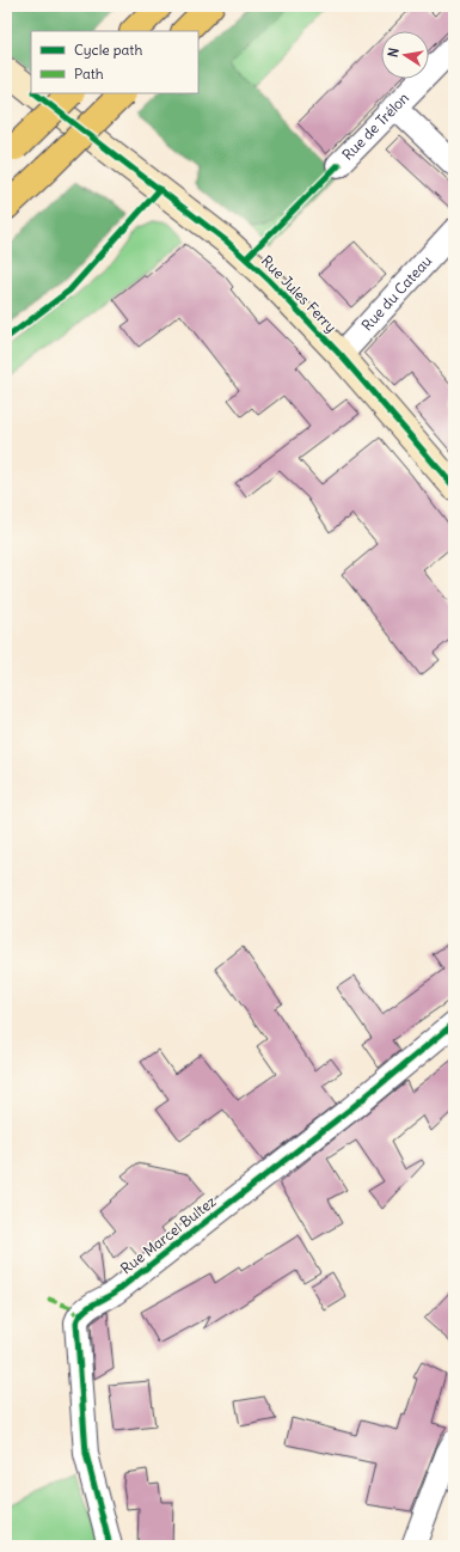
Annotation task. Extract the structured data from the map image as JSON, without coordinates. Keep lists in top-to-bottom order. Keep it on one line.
{"streets":{"street":["Rue de Trélon","Rue du Cateau","Rue Jules Ferry","Rue Marcel Bultez"]},"crossings":[["Rue du Cateau","Rue Jules Ferry"]],"legend":["Cycle path","Path"],"north":"left"}
